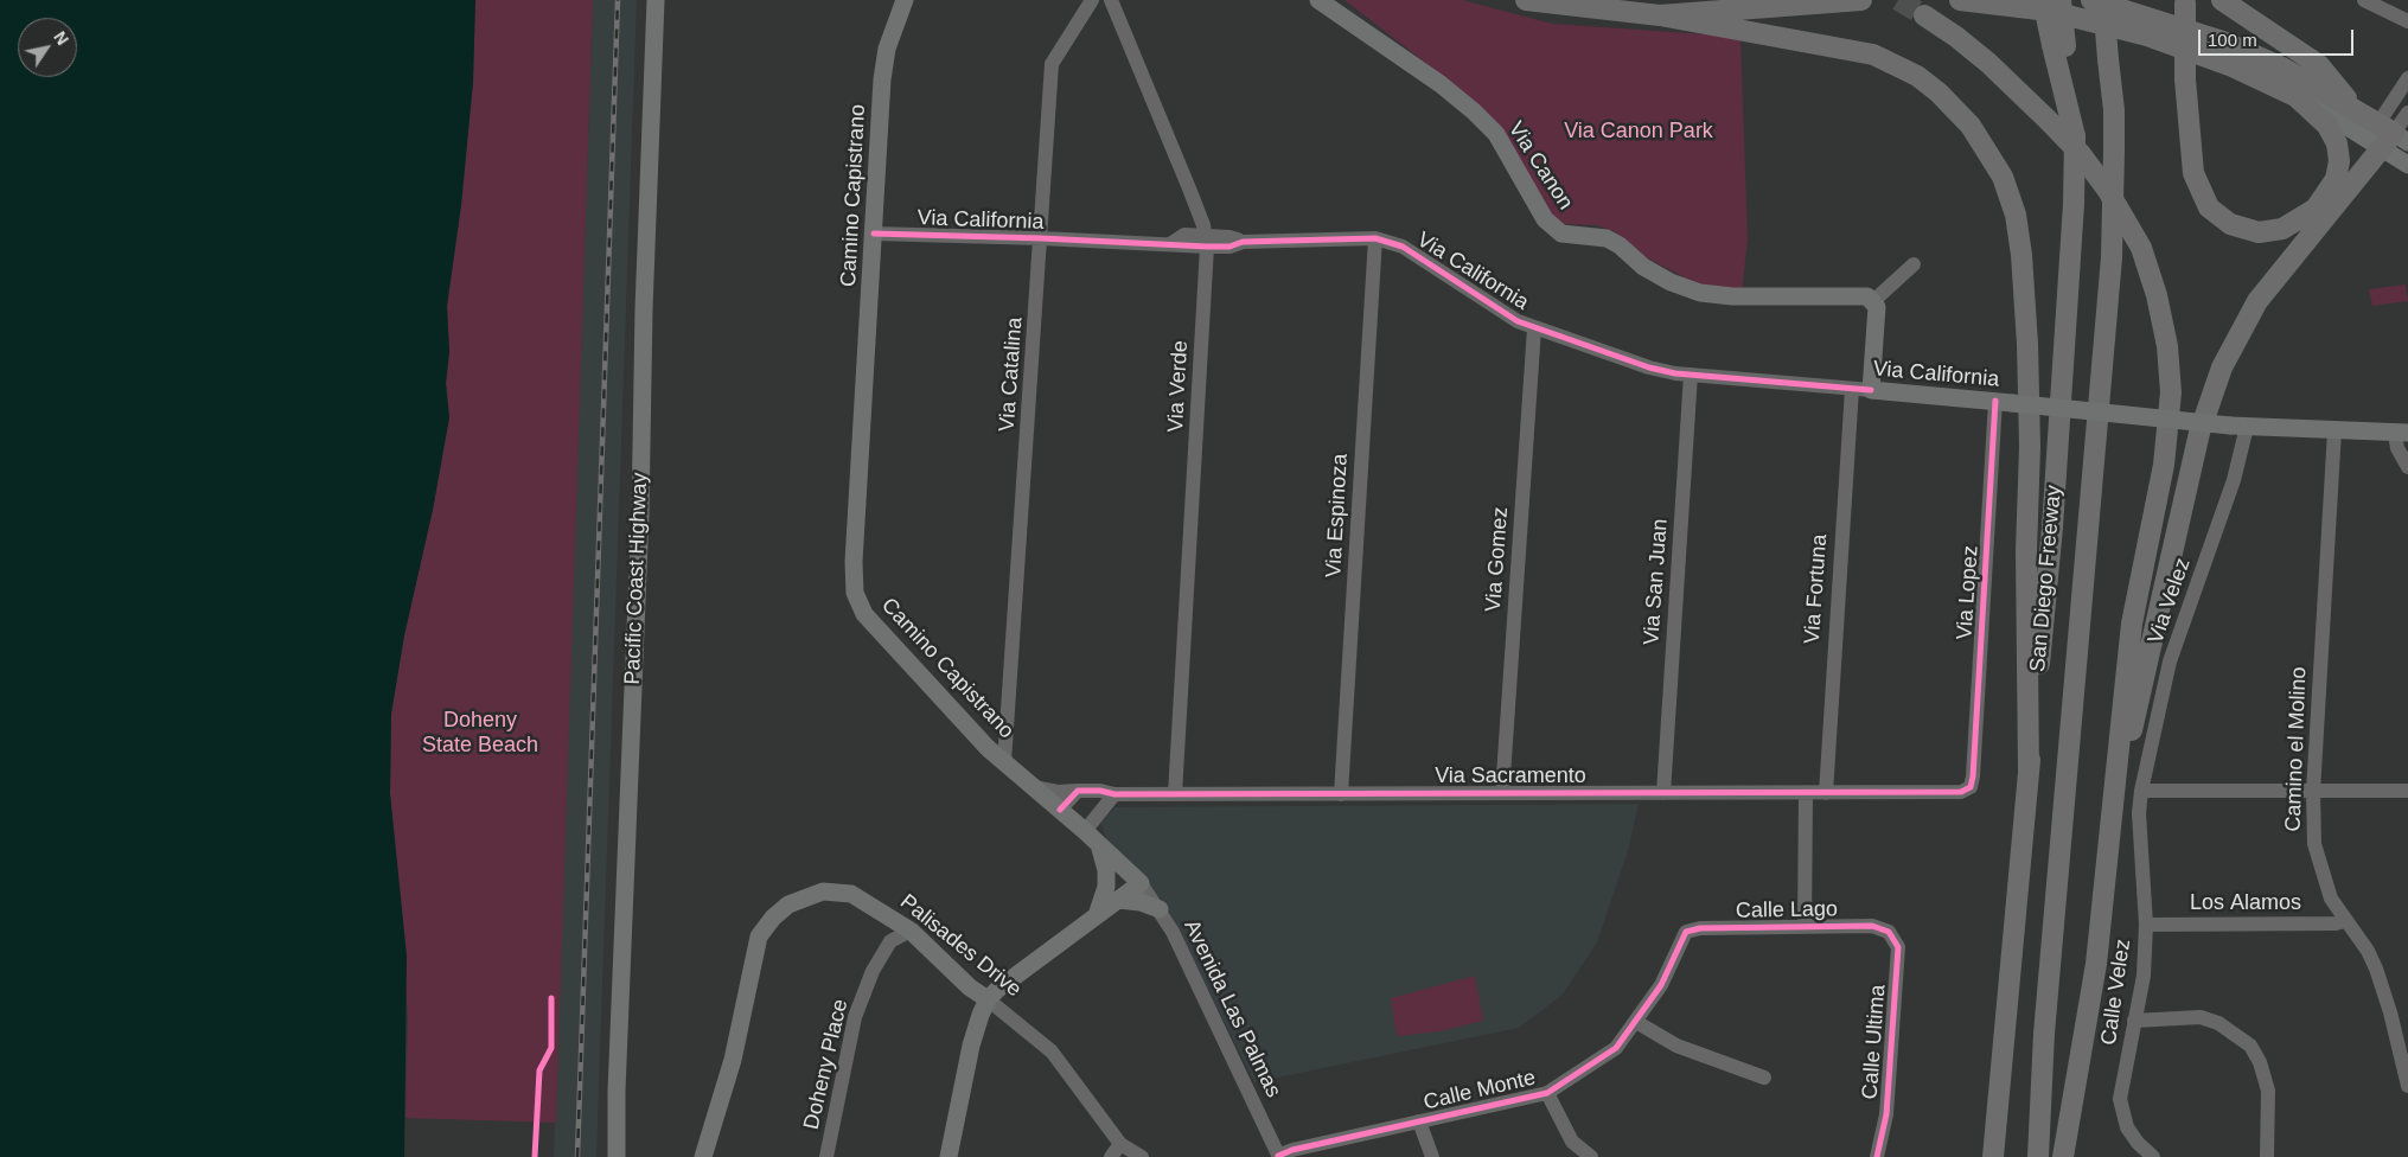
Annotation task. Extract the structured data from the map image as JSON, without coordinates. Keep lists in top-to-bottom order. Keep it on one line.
{"streets":{"highway":["San Diego Freeway"],"main road":["Via Canon","Camino Capistrano","Via California","Pacific Coast Highway","Palisades Drive"],"street":["Via Catalina","Via Verde","Via Espinoza","Via Gomez","Via San Juan","Via Fortuna","Via Lopez","Via Velez","Camino el Molino","Via Sacramento","Los Alamos","Calle Lago","Calle Velez","Avenida Las Palmas","Calle Ultima","Doheny Place","Calle Monte"]},"crossings":[["Camino Capistrano","Via California"],["Camino Capistrano","Via Catalina"],["Camino Capistrano","Via Sacramento"],["Camino Capistrano","Avenida Las Palmas"],["Via California","Via Catalina"],["Via California","Via Verde"],["Via California","Via Espinoza"],["Via California","Via Gomez"],["Via California","Via San Juan"],["Via California","Via Fortuna"],["Via California","Via Lopez"],["Via California","Via Velez"],["Via California","Camino el Molino"],["Via Verde","Via Sacramento"],["Via Espinoza","Via Sacramento"],["Via Gomez","Via Sacramento"],["Via San Juan","Via Sacramento"],["Via Fortuna","Via Sacramento"],["Via Lopez","Via Sacramento"],["Via Velez","Calle Velez"],["Camino el Molino","Los Alamos"],["Los Alamos","Calle Velez"],["Calle Lago","Calle Ultima"],["Calle Lago","Calle Monte"],["Palisades Drive","Doheny Place"],["Avenida Las Palmas","Calle Monte"]],"parks":["Via Canon Park","Doheny State Beach"],"scale_bar":"100 m","north":"top right"}
